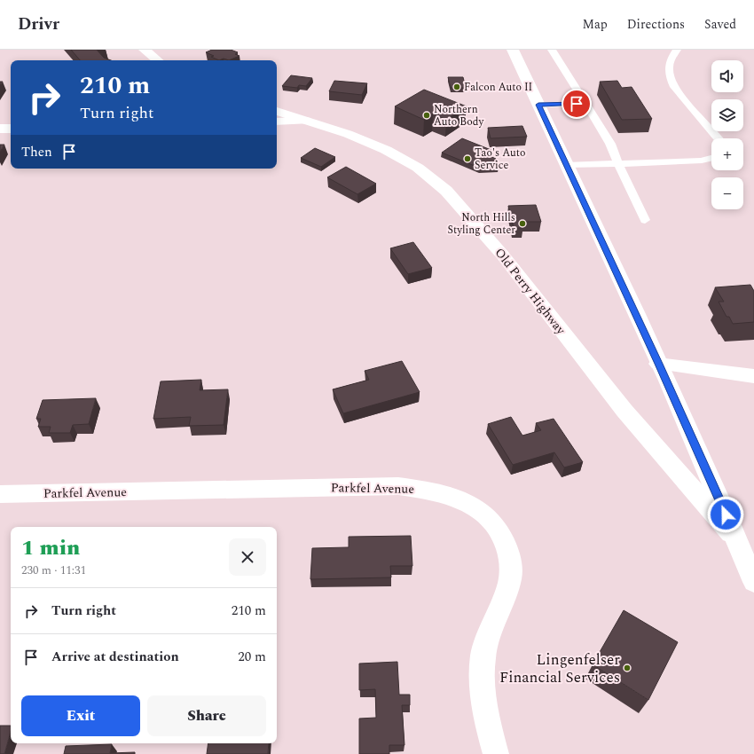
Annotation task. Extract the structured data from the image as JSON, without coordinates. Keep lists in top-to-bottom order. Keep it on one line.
{"streets":{"street":["Old Perry Highway","Parkfel Avenue"]},"places":["Falcon Auto II","Northern Auto Body","Tao's Auto Service","North Hills Styling Center","Lingenfelser Financial Services"],"page":{"header":"Drivr","nav":["Map","Directions","Saved"],"map_buttons":["+","−"],"turn":["210 m","Turn right"],"then":"Then","heading":["1 min","230 m · 11:31"],"list":[{"name":"Turn right","value":"210 m"},{"name":"Arrive at destination","value":"20 m"}],"buttons":["Exit","Share"]}}
